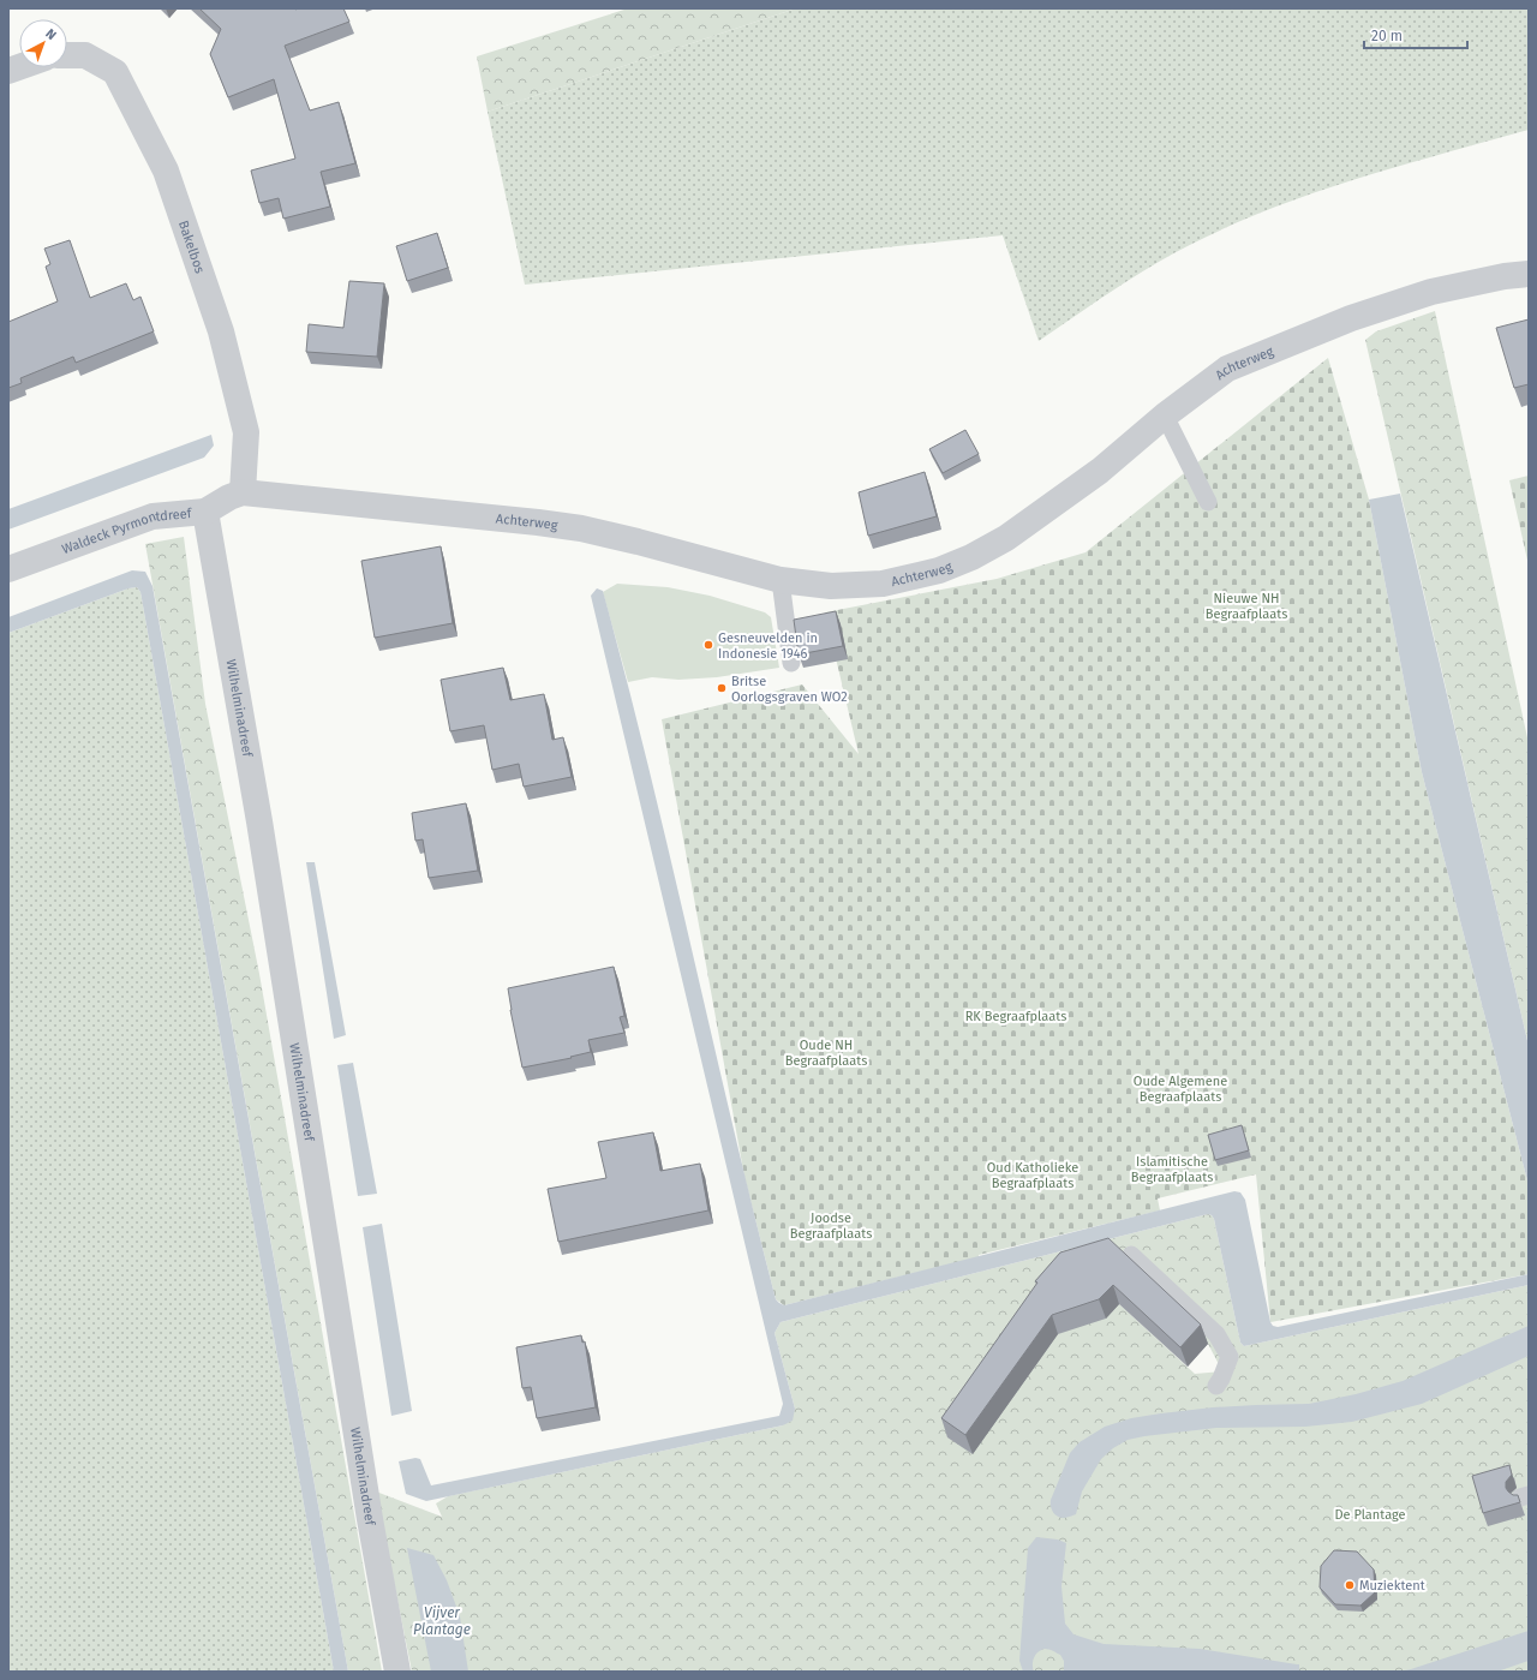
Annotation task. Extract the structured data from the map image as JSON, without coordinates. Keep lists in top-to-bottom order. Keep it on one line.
{"streets":{"street":["Bakelbos","Achterweg","Waldeck Pyrmontdreef","Wilhelminadreef"]},"crossings":[["Bakelbos","Achterweg"],["Bakelbos","Waldeck Pyrmontdreef"],["Achterweg","Waldeck Pyrmontdreef"],["Waldeck Pyrmontdreef","Wilhelminadreef"]],"water":["Vijver Plantage"],"parks":["Nieuwe NH Begraafplaats","RK Begraafplaats","Oude NH Begraafplaats","Oude Algemene Begraafplaats","Islamitische Begraafplaats","Oud Katholieke Begraafplaats","Joodse Begraafplaats","De Plantage"],"places":["Gesneuvelden in Indonesie 1946","Britse Oorlogsgraven WO2","Muziektent"],"scale_bar":"20 m","north":"top right"}
